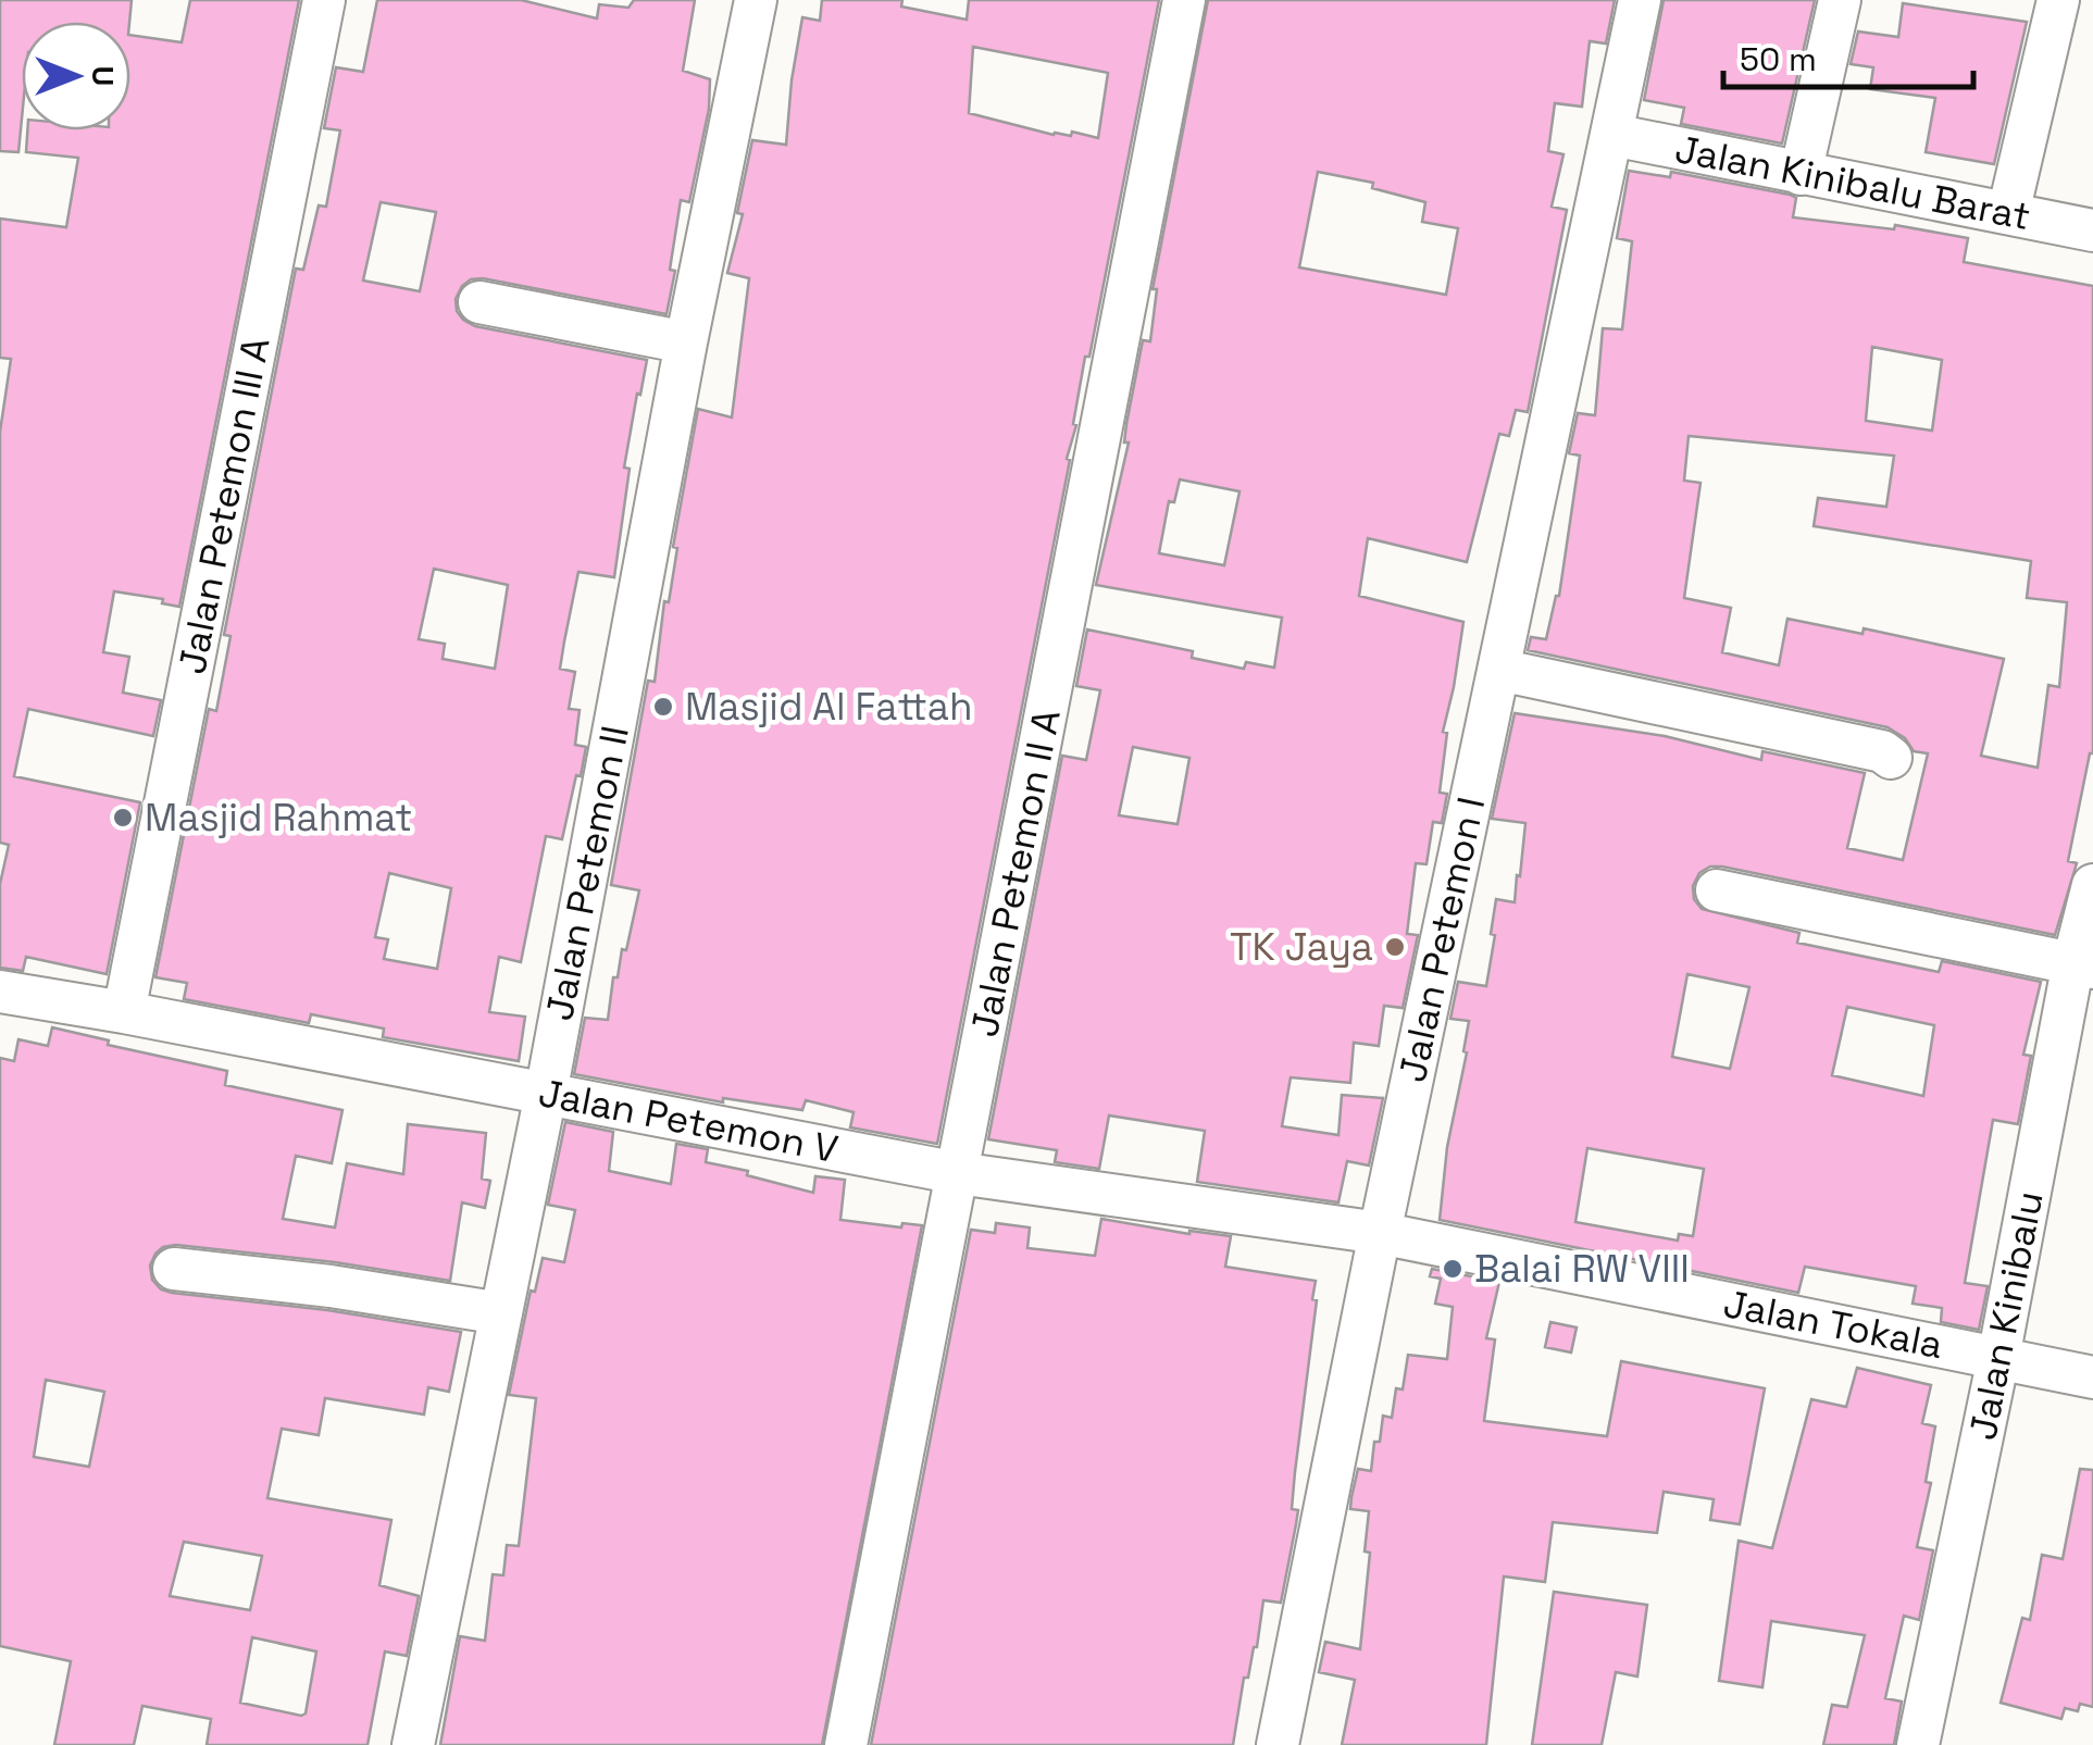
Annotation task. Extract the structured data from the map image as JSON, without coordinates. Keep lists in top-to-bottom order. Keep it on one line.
{"streets":{"street":["Jalan Kinibalu Barat","Jalan Petemon III A","Jalan Petemon II","Jalan Petemon II A","Jalan Petemon I","Jalan Petemon V","Jalan Kinibalu","Jalan Tokala"]},"crossings":[["Jalan Kinibalu Barat","Jalan Petemon I"],["Jalan Petemon III A","Jalan Petemon V"],["Jalan Petemon II","Jalan Petemon V"],["Jalan Petemon II A","Jalan Petemon V"],["Jalan Petemon I","Jalan Petemon V"],["Jalan Petemon I","Jalan Tokala"],["Jalan Petemon V","Jalan Tokala"],["Jalan Kinibalu","Jalan Tokala"]],"places":["Masjid Al Fattah","Masjid Rahmat","TK Jaya","Balai RW VIII"],"scale_bar":"50 m","north":"right"}
